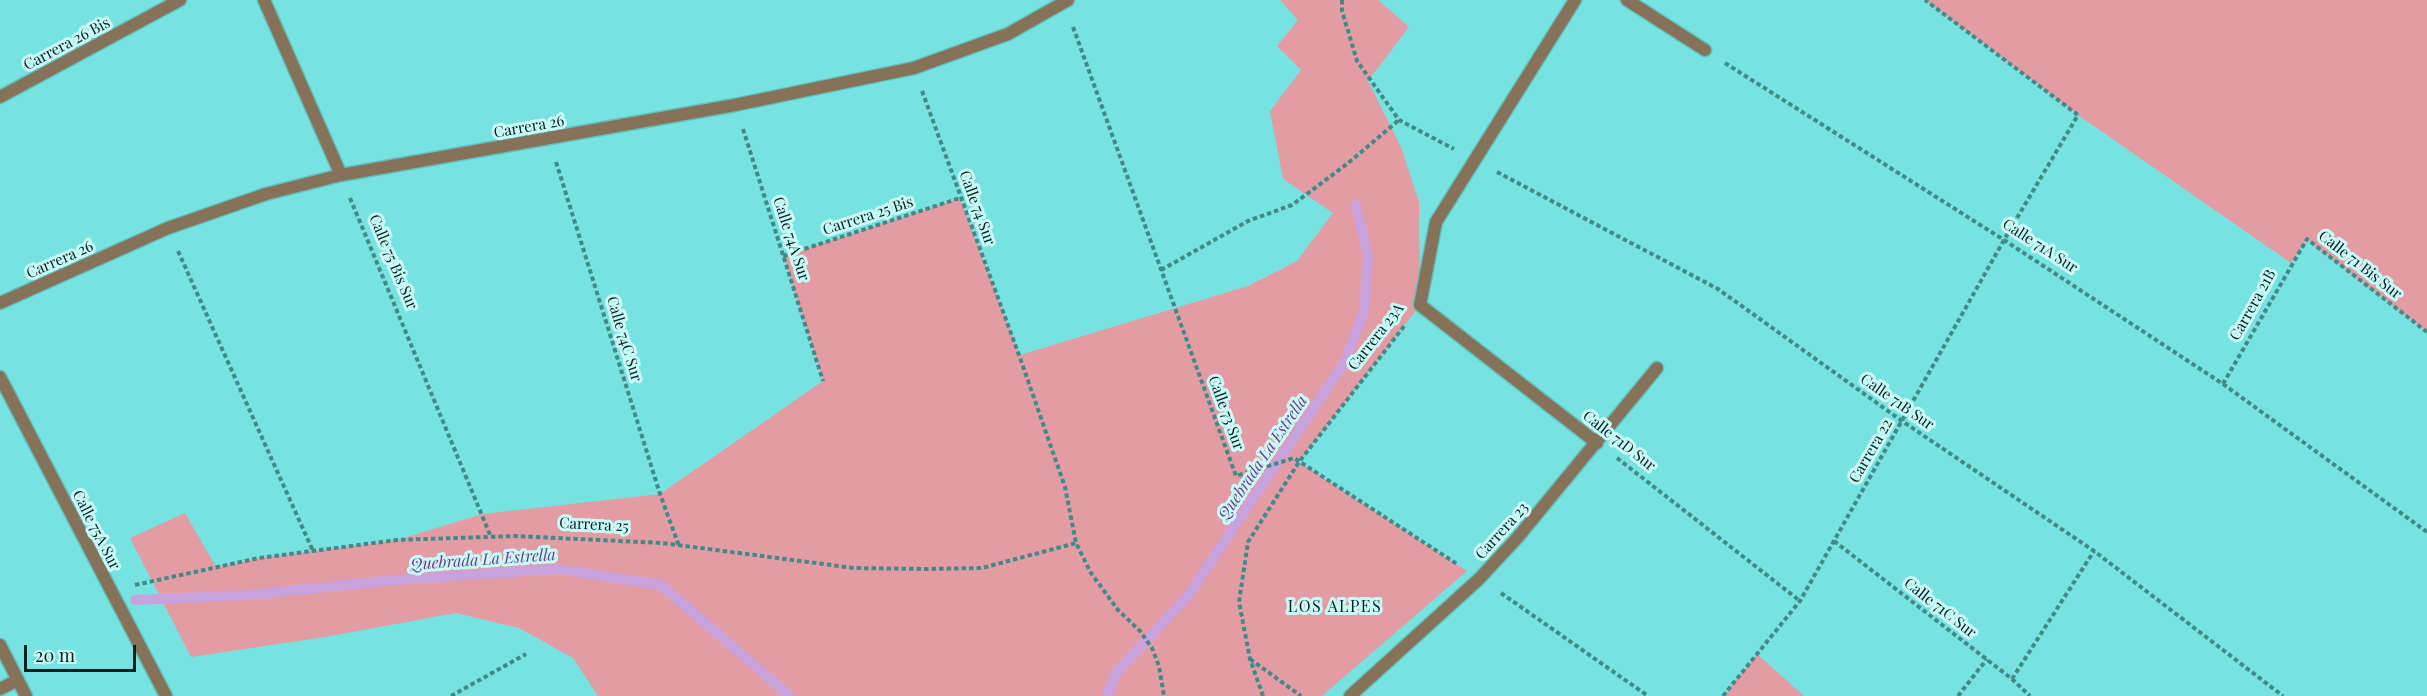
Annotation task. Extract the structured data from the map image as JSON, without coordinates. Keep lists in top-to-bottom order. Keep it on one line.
{"streets":{"street":["Carrera 26 Bis","Carrera 26","Carrera 23A","Calle 71D Sur","Calle 75A Sur","Carrera 23"],"path":["Calle 74 Sur","Carrera 25 Bis","Calle 74A Sur","Calle 71A Sur","Calle 75 Bis Sur","Calle 71 Bis Sur","Carrera 21B","Calle 74C Sur","Calle 71B Sur","Calle 73 Sur","Carrera 22","Carrera 25","Calle 71C Sur"]},"crossings":[["Carrera 26","Calle 74 Sur"],["Carrera 26","Calle 74A Sur"],["Carrera 26","Calle 75 Bis Sur"],["Carrera 26","Calle 74C Sur"],["Carrera 26","Calle 73 Sur"],["Calle 74 Sur","Carrera 25 Bis"],["Calle 74 Sur","Carrera 25"],["Carrera 25 Bis","Calle 74A Sur"],["Calle 71A Sur","Carrera 21B"],["Calle 71A Sur","Carrera 22"],["Calle 75 Bis Sur","Carrera 25"],["Calle 71 Bis Sur","Carrera 21B"],["Carrera 23A","Calle 71B Sur"],["Carrera 23A","Calle 73 Sur"],["Carrera 23A","Calle 71D Sur"],["Calle 74C Sur","Carrera 25"],["Calle 71B Sur","Carrera 22"],["Calle 73 Sur","Carrera 23"],["Calle 71D Sur","Carrera 22"],["Calle 71D Sur","Carrera 23"],["Carrera 22","Calle 71C Sur"],["Carrera 25","Calle 75A Sur"]],"districts":["LOS ALPES"],"water":["Quebrada La Estrella"],"scale_bar":"20 m"}
